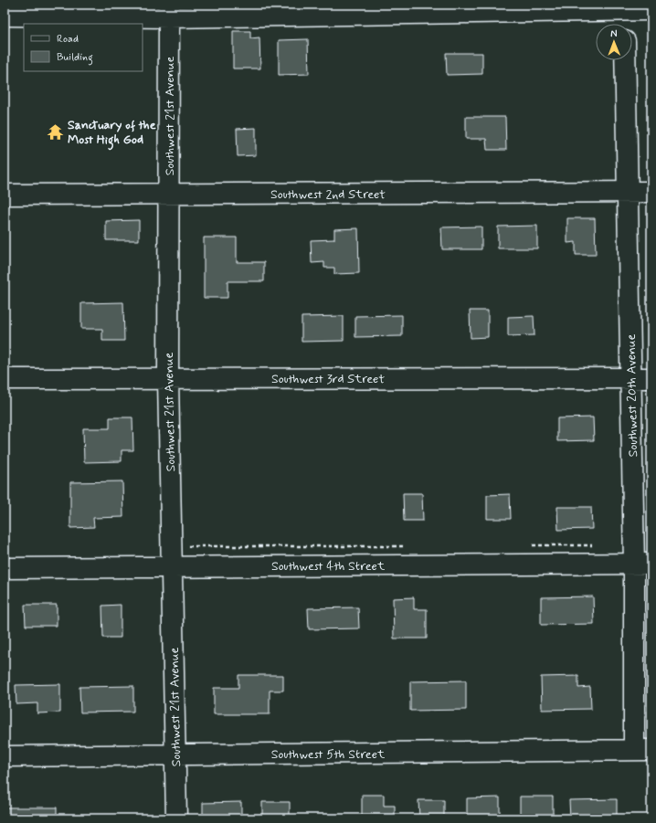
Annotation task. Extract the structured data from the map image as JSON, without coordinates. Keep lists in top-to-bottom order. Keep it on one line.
{"streets":{"street":["Southwest 21st Avenue","Southwest 2nd Street","Southwest 3rd Street","Southwest 20th Avenue","Southwest 4th Street","Southwest 5th Street"]},"crossings":[["Southwest 21st Avenue","Southwest 2nd Street"],["Southwest 21st Avenue","Southwest 3rd Street"],["Southwest 21st Avenue","Southwest 4th Street"],["Southwest 21st Avenue","Southwest 5th Street"],["Southwest 2nd Street","Southwest 20th Avenue"],["Southwest 3rd Street","Southwest 20th Avenue"],["Southwest 20th Avenue","Southwest 4th Street"],["Southwest 20th Avenue","Southwest 5th Street"]],"places":{"temple":["Sanctuary of the Most High God"]},"legend":["Road","Building"],"north":"top"}
